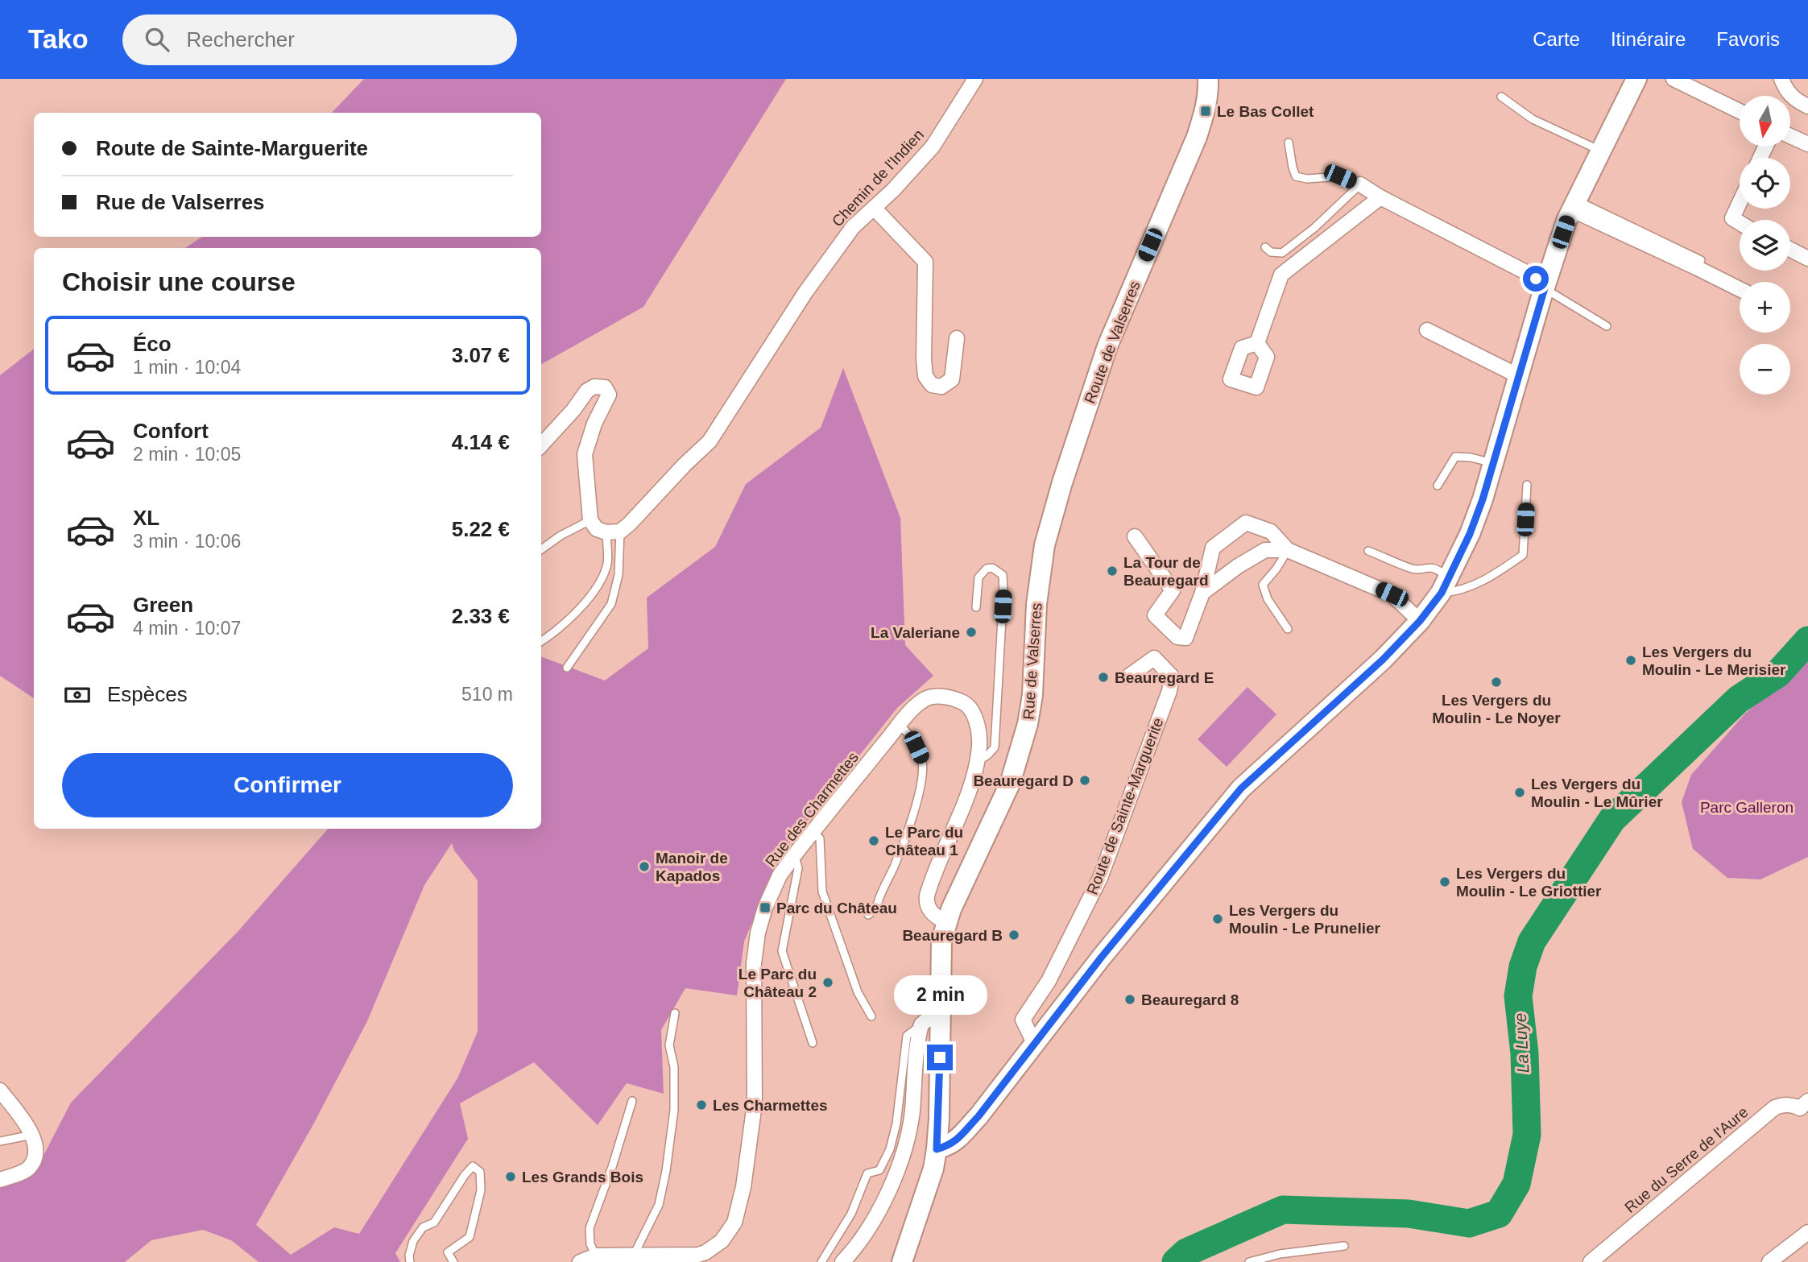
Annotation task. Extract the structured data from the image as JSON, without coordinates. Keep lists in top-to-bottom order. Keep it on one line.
{"streets":{"street":["Chemin de l'Indien","Route de Valserres","Rue de Valserres","Route de Sainte-Marguerite","Rue des Charmettes","Rue du Serre de l'Aure"]},"crossings":[["Route de Valserres","Rue de Valserres"],["Rue de Valserres","Rue des Charmettes"]],"water":["La Luye"],"parks":["Parc Galleron"],"places":{"transit":["Le Bas Collet","Parc du Château"],"other":["La Tour de Beauregard","La Valeriane","Les Vergers du Moulin - Le Merisier","Beauregard E","Les Vergers du Moulin - Le Noyer","Beauregard D","Les Vergers du Moulin - Le Mûrier","Le Parc du Château 1","Manoir de Kapados","Les Vergers du Moulin - Le Griottier","Les Vergers du Moulin - Le Prunelier","Beauregard B","Le Parc du Château 2","Beauregard 8","Les Charmettes","Les Grands Bois"]},"north":"bottom","page":{"header":"Tako","search":"Rechercher","nav":["Carte","Itinéraire","Favoris"],"map_buttons":["+","−"],"banner":["Route de Sainte-Marguerite","Rue de Valserres"],"heading":"Choisir une course","list":[{"name":"Éco","note":"1 min · 10:04","value":"3.07 €"},{"name":"Confort","note":"2 min · 10:05","value":"4.14 €"},{"name":"XL","note":"3 min · 10:06","value":"5.22 €"},{"name":"Green","note":"4 min · 10:07","value":"2.33 €"}],"pay":["Espèces","510 m"],"buttons":"Confirmer","bubble":"2 min"}}
